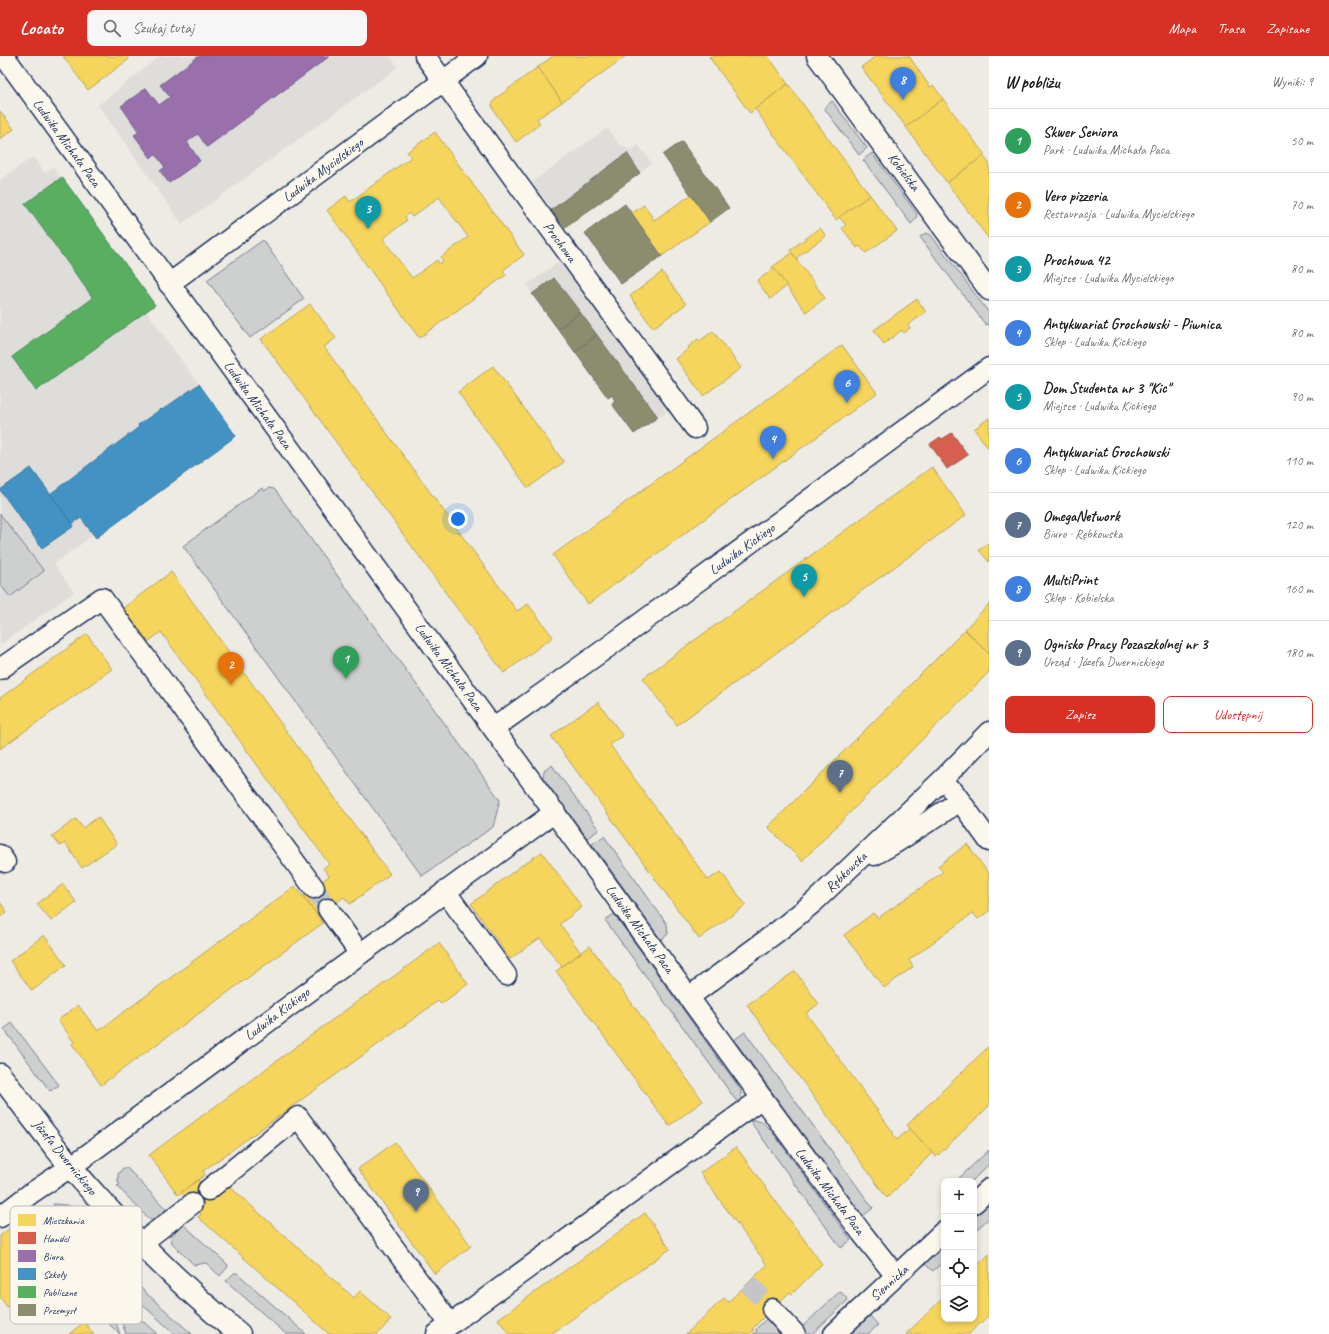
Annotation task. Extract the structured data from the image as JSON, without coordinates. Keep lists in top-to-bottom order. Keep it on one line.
{"streets":{"street":["Ludwika Michała Paca","Ludwika Mycielskiego","Kobielska","Prochowa","Ludwika Kickiego","Rębkowska","Józefa Dwernickiego","Siennicka"]},"crossings":[["Ludwika Michała Paca","Ludwika Mycielskiego"],["Ludwika Michała Paca","Ludwika Kickiego"],["Ludwika Michała Paca","Rębkowska"],["Ludwika Michała Paca","Siennicka"],["Ludwika Mycielskiego","Prochowa"],["Ludwika Kickiego","Józefa Dwernickiego"]],"legend":["Mieszkania","Handel","Biura","Szkoły","Publiczne","Przemysł"],"page":{"header":"Locato","search":"Szukaj tutaj","nav":["Mapa","Trasa","Zapisane"],"heading":["W pobliżu","Wyniki: 9"],"pins":["8","3","6","4","5","1","2","7","9"],"list":[{"mark":"1","name":"Skwer Seniora","note":"Park · Ludwika Michała Paca","value":"50 m"},{"mark":"2","name":"Vero pizzeria","note":"Restauracja · Ludwika Mycielskiego","value":"70 m"},{"mark":"3","name":"Prochowa 42","note":"Miejsce · Ludwika Mycielskiego","value":"80 m"},{"mark":"4","name":"Antykwariat Grochowski - Piwnica","note":"Sklep · Ludwika Kickiego","value":"80 m"},{"mark":"5","name":"Dom Studenta nr 3 \"Kic\"","note":"Miejsce · Ludwika Kickiego","value":"90 m"},{"mark":"6","name":"Antykwariat Grochowski","note":"Sklep · Ludwika Kickiego","value":"110 m"},{"mark":"7","name":"OmegaNetwork","note":"Biuro · Rębkowska","value":"120 m"},{"mark":"8","name":"MultiPrint","note":"Sklep · Kobielska","value":"160 m"},{"mark":"9","name":"Ognisko Pracy Pozaszkolnej nr 3","note":"Urząd · Józefa Dwernickiego","value":"180 m"}],"buttons":["Zapisz","Udostępnij"],"map_buttons":["+","−"]}}
